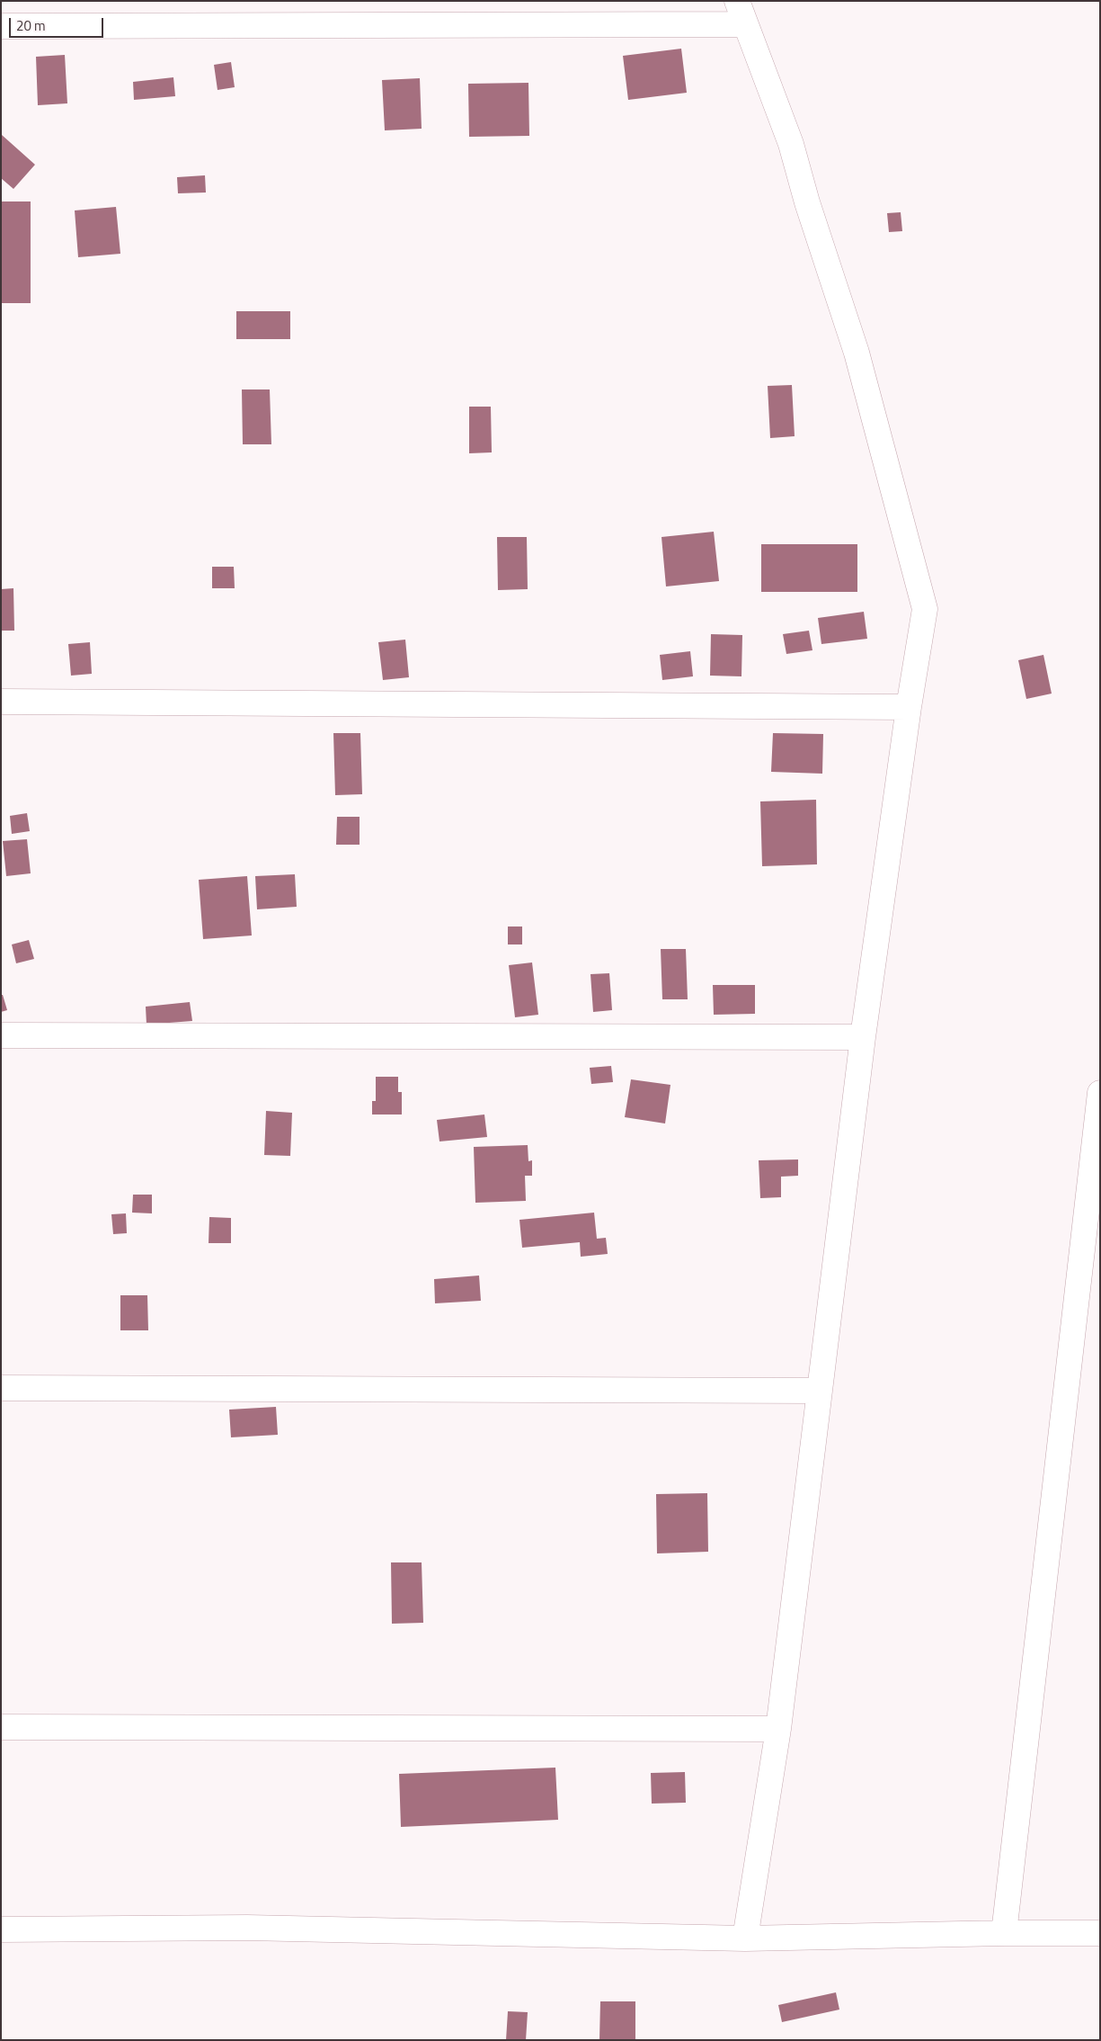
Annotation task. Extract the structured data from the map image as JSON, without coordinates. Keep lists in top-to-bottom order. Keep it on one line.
{"scale_bar":"20 m"}
